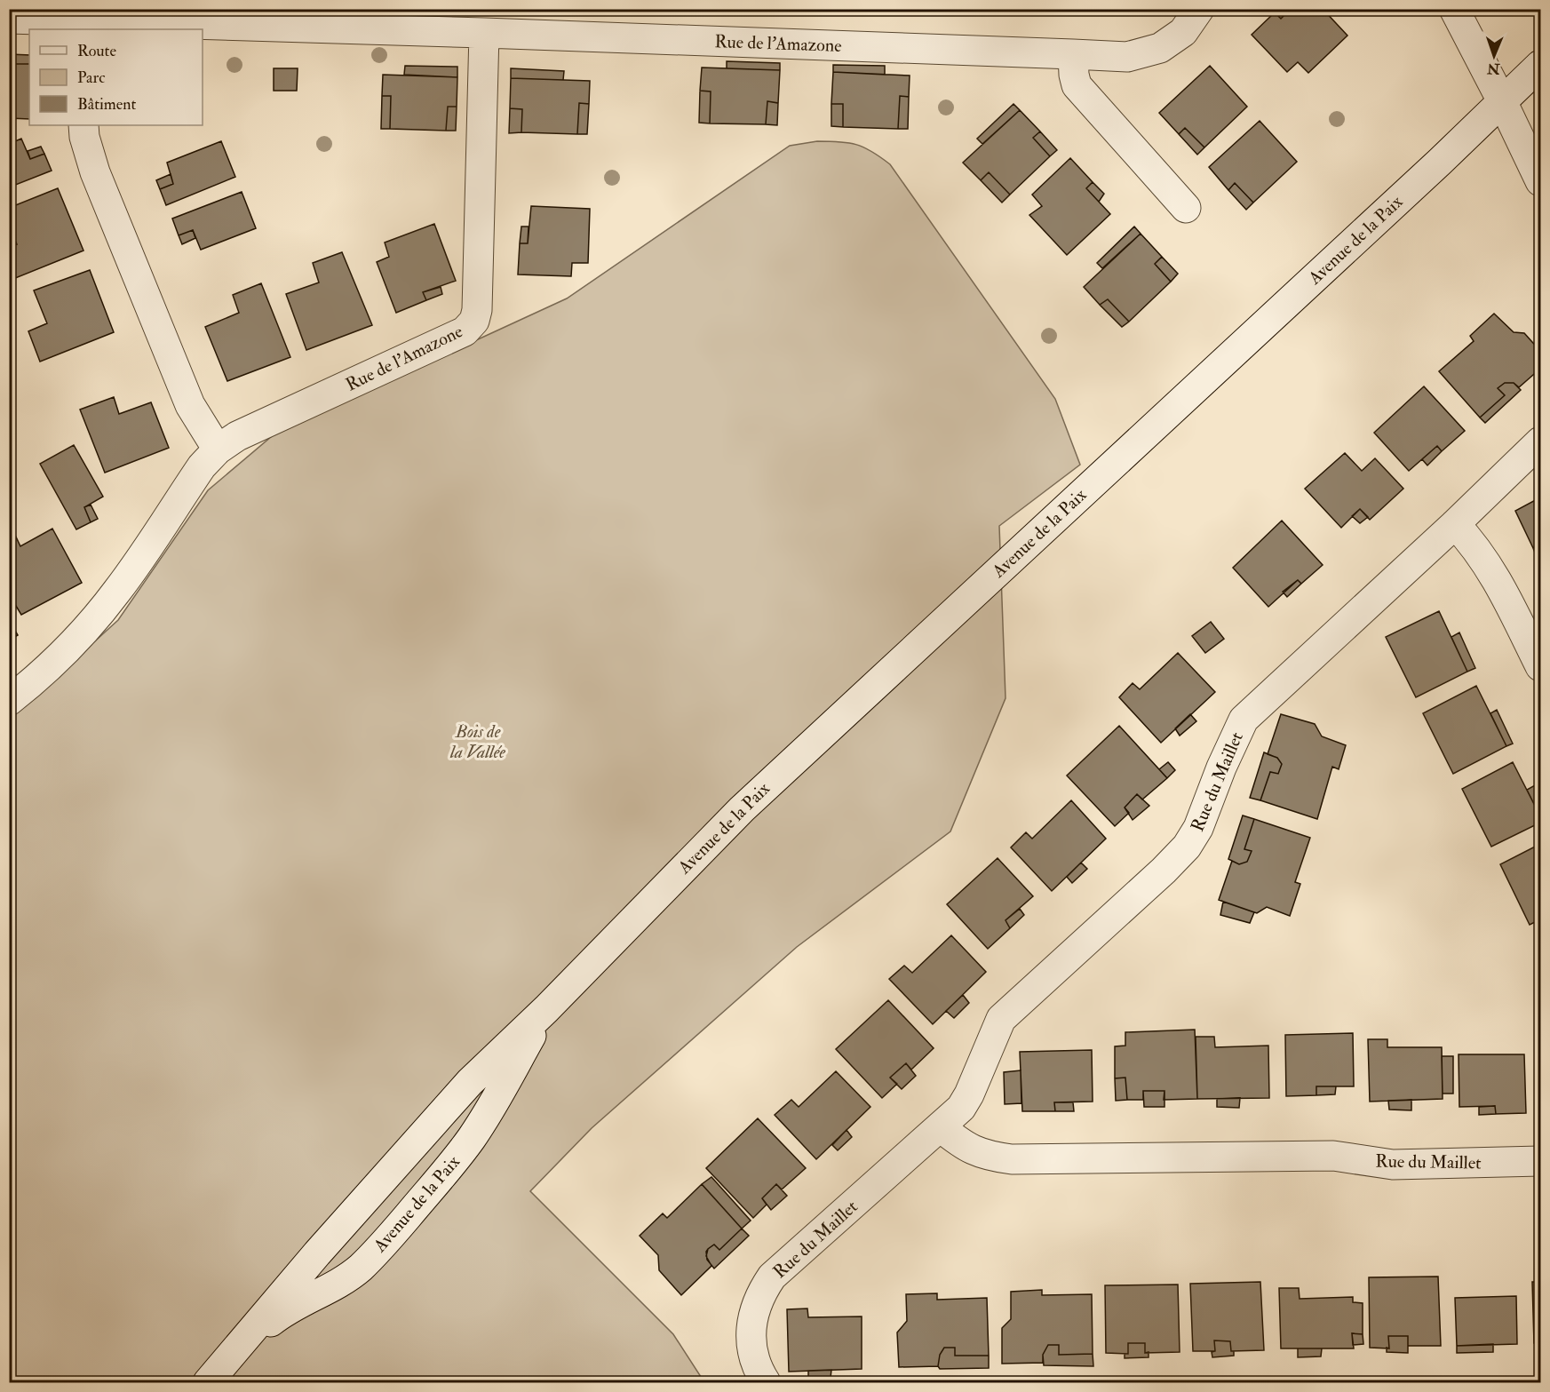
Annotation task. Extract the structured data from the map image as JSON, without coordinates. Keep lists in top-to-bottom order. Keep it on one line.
{"streets":{"street":["Rue de l'Amazone","Avenue de la Paix","Rue du Maillet"]},"parks":["Bois de la Vallée"],"legend":["Route","Parc","Bâtiment"],"north":"bottom"}
